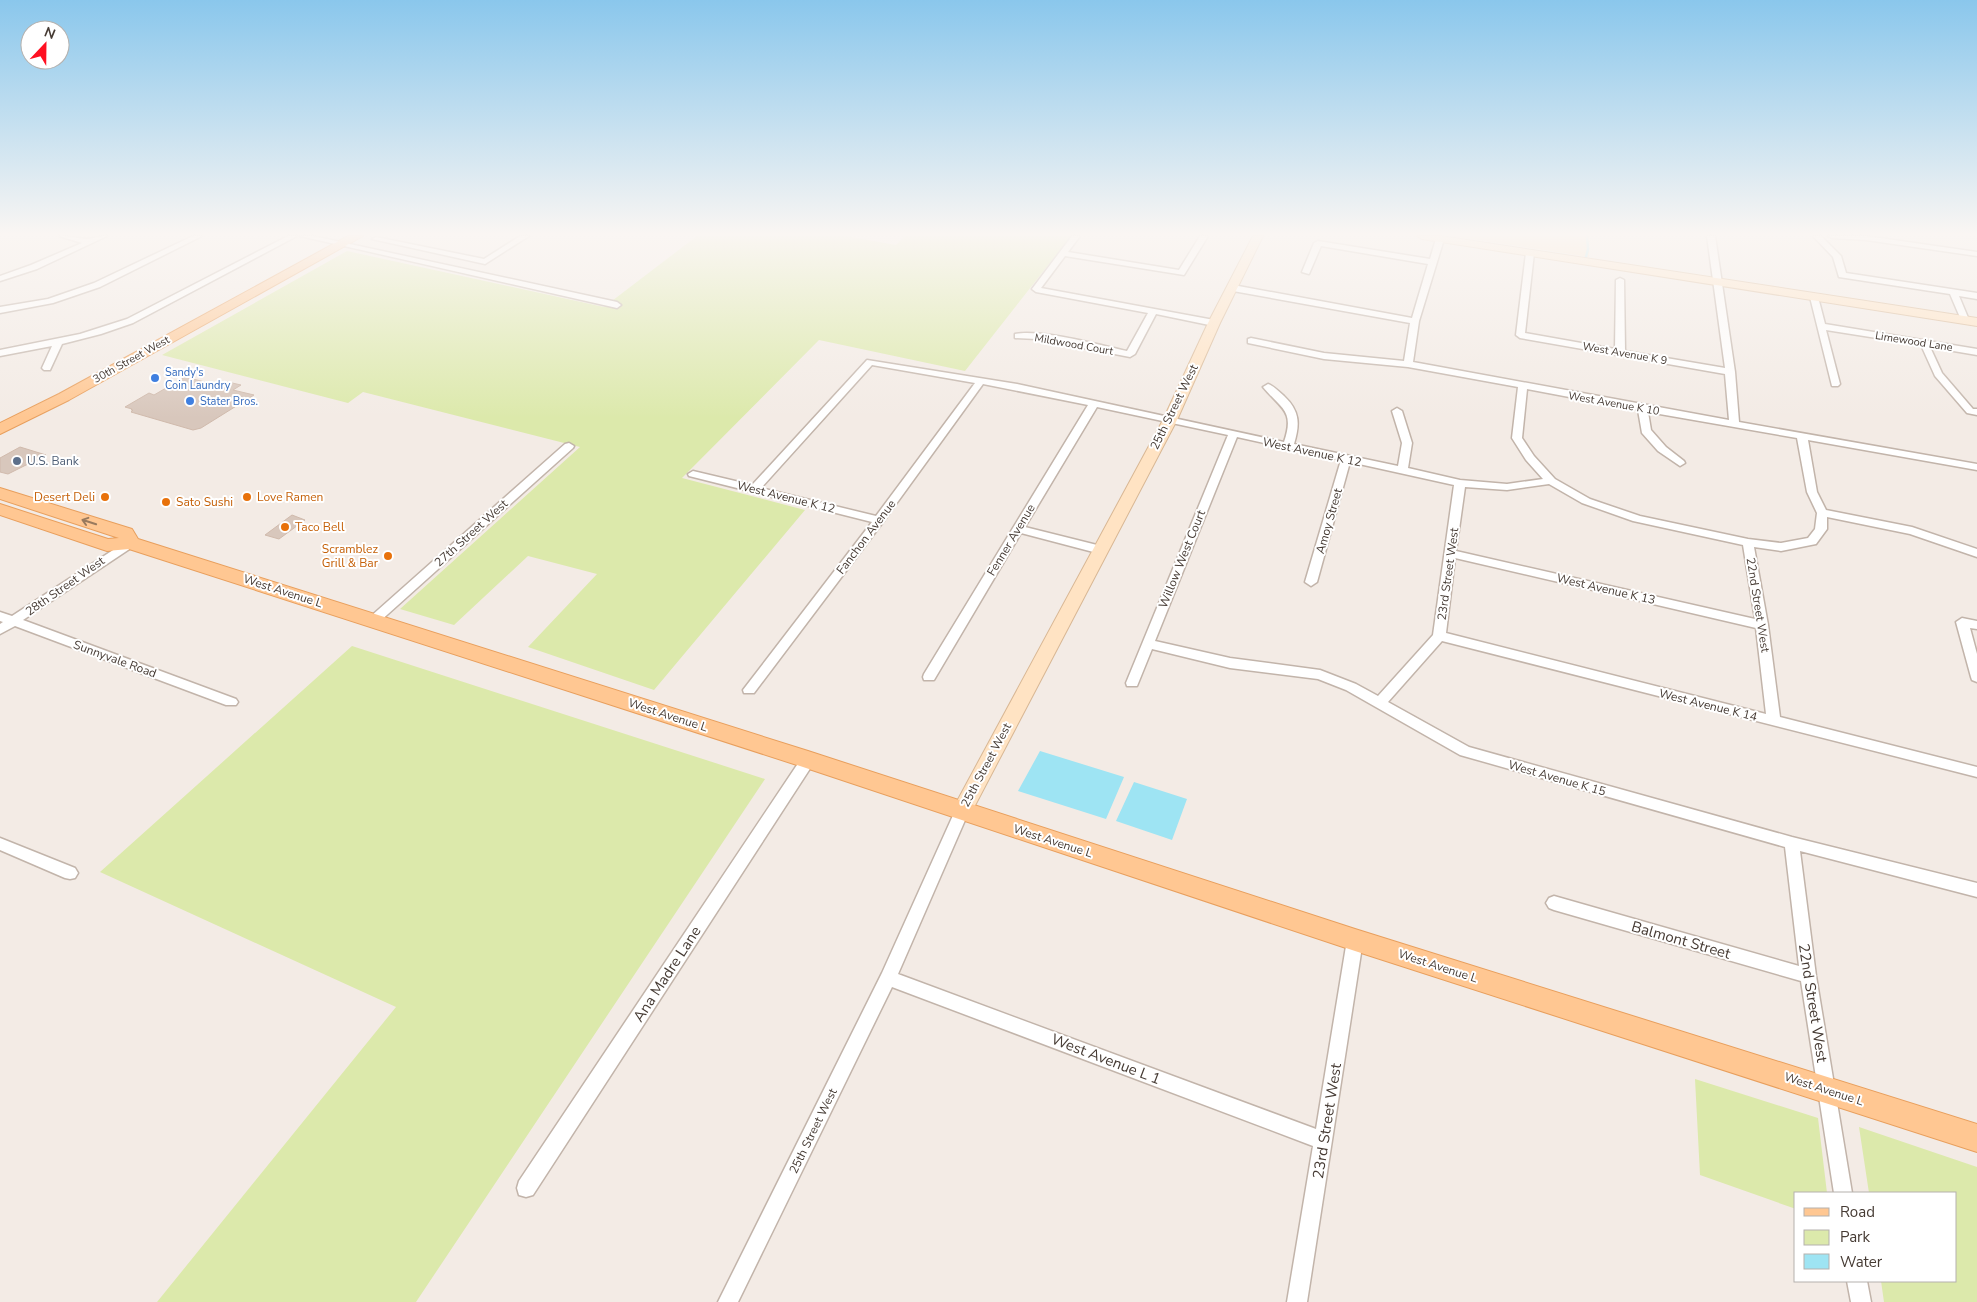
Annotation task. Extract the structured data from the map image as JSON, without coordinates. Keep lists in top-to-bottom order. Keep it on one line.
{"streets":{"main road":["30th Street West","West Avenue L"],"street":["Limewood Lane","Mildwood Court","West Avenue K 9","West Avenue K 10","25th Street West","West Avenue K 12","Amoy Street","27th Street West","Fanchon Avenue","Fenner Avenue","Willow West Court","23rd Street West","28th Street West","West Avenue K 13","22nd Street West","Sunnyvale Road","West Avenue K 14","West Avenue K 15","Balmont Street","Ana Madre Lane","West Avenue L 1"]},"crossings":[["25th Street West","West Avenue K 12"],["25th Street West","West Avenue L"],["25th Street West","West Avenue L 1"],["West Avenue K 12","Amoy Street"],["West Avenue K 12","Fanchon Avenue"],["West Avenue K 12","Fenner Avenue"],["West Avenue K 12","Willow West Court"],["West Avenue K 12","23rd Street West"],["27th Street West","West Avenue L"],["Willow West Court","West Avenue K 15"],["23rd Street West","West Avenue K 13"],["23rd Street West","West Avenue L"],["23rd Street West","West Avenue K 14"],["23rd Street West","West Avenue K 15"],["23rd Street West","West Avenue L 1"],["28th Street West","West Avenue L"],["28th Street West","Sunnyvale Road"],["West Avenue K 13","22nd Street West"],["West Avenue L","22nd Street West"],["West Avenue L","Ana Madre Lane"],["22nd Street West","West Avenue K 14"],["22nd Street West","West Avenue K 15"],["22nd Street West","Balmont Street"]],"places":["Sandy's Coin Laundry","Stater Bros.","U.S. Bank","Desert Deli","Love Ramen","Sato Sushi","Taco Bell","Scramblez Grill & Bar"],"legend":["Road","Park","Water"],"north":"top"}
